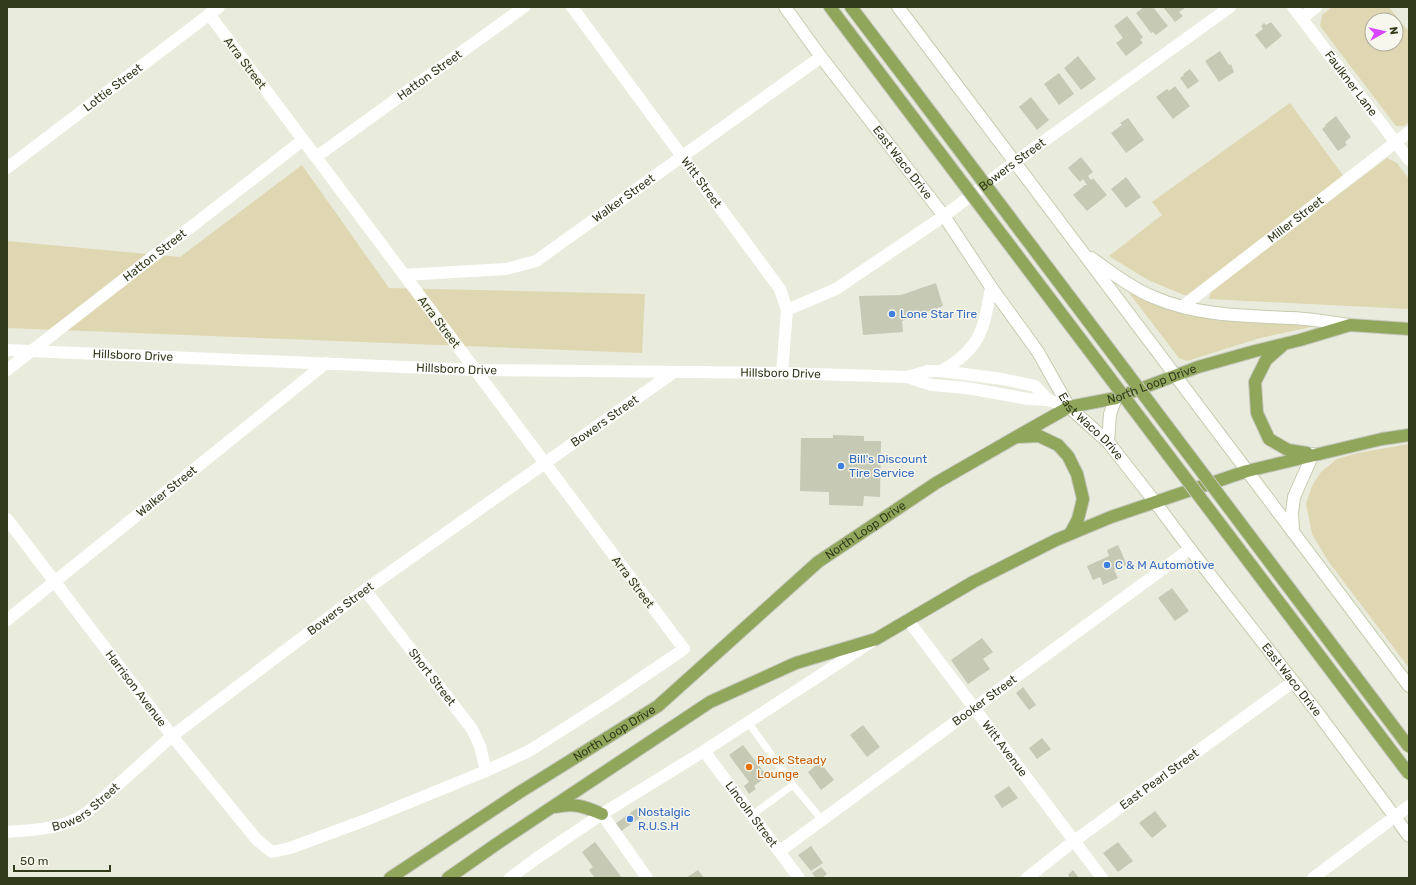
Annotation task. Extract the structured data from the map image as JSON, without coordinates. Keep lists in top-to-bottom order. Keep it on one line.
{"streets":{"main road":["North Loop Drive"],"street":["Arra Street","Hatton Street","Faulkner Lane","Lottie Street","East Waco Drive","Bowers Street","Witt Street","Walker Street","Miller Street","Hillsboro Drive","Short Street","Harrison Avenue","Booker Street","Witt Avenue","East Pearl Street","Lincoln Street"]},"crossings":[["Arra Street","Hatton Street"],["Arra Street","Lottie Street"],["Arra Street","Bowers Street"],["Arra Street","Walker Street"],["Arra Street","Hillsboro Drive"],["Arra Street","Short Street"],["Arra Street","Harrison Avenue"],["Hatton Street","Hillsboro Drive"],["Faulkner Lane","Miller Street"],["East Waco Drive","Bowers Street"],["East Waco Drive","Walker Street"],["East Waco Drive","Hillsboro Drive"],["East Waco Drive","North Loop Drive"],["East Waco Drive","Booker Street"],["East Waco Drive","East Pearl Street"],["Bowers Street","Witt Street"],["Bowers Street","Hillsboro Drive"],["Bowers Street","Short Street"],["Bowers Street","Harrison Avenue"],["Witt Street","Walker Street"],["Witt Street","Hillsboro Drive"],["Walker Street","Hillsboro Drive"],["Walker Street","Harrison Avenue"],["Hillsboro Drive","North Loop Drive"],["Short Street","Harrison Avenue"],["Booker Street","Witt Avenue"],["Booker Street","Lincoln Street"],["Witt Avenue","East Pearl Street"]],"places":["Lone Star Tire","Bill's Discount Tire Service","C & M Automotive","Rock Steady Lounge","Nostalgic R.U.S.H"],"scale_bar":"50 m","north":"right"}
